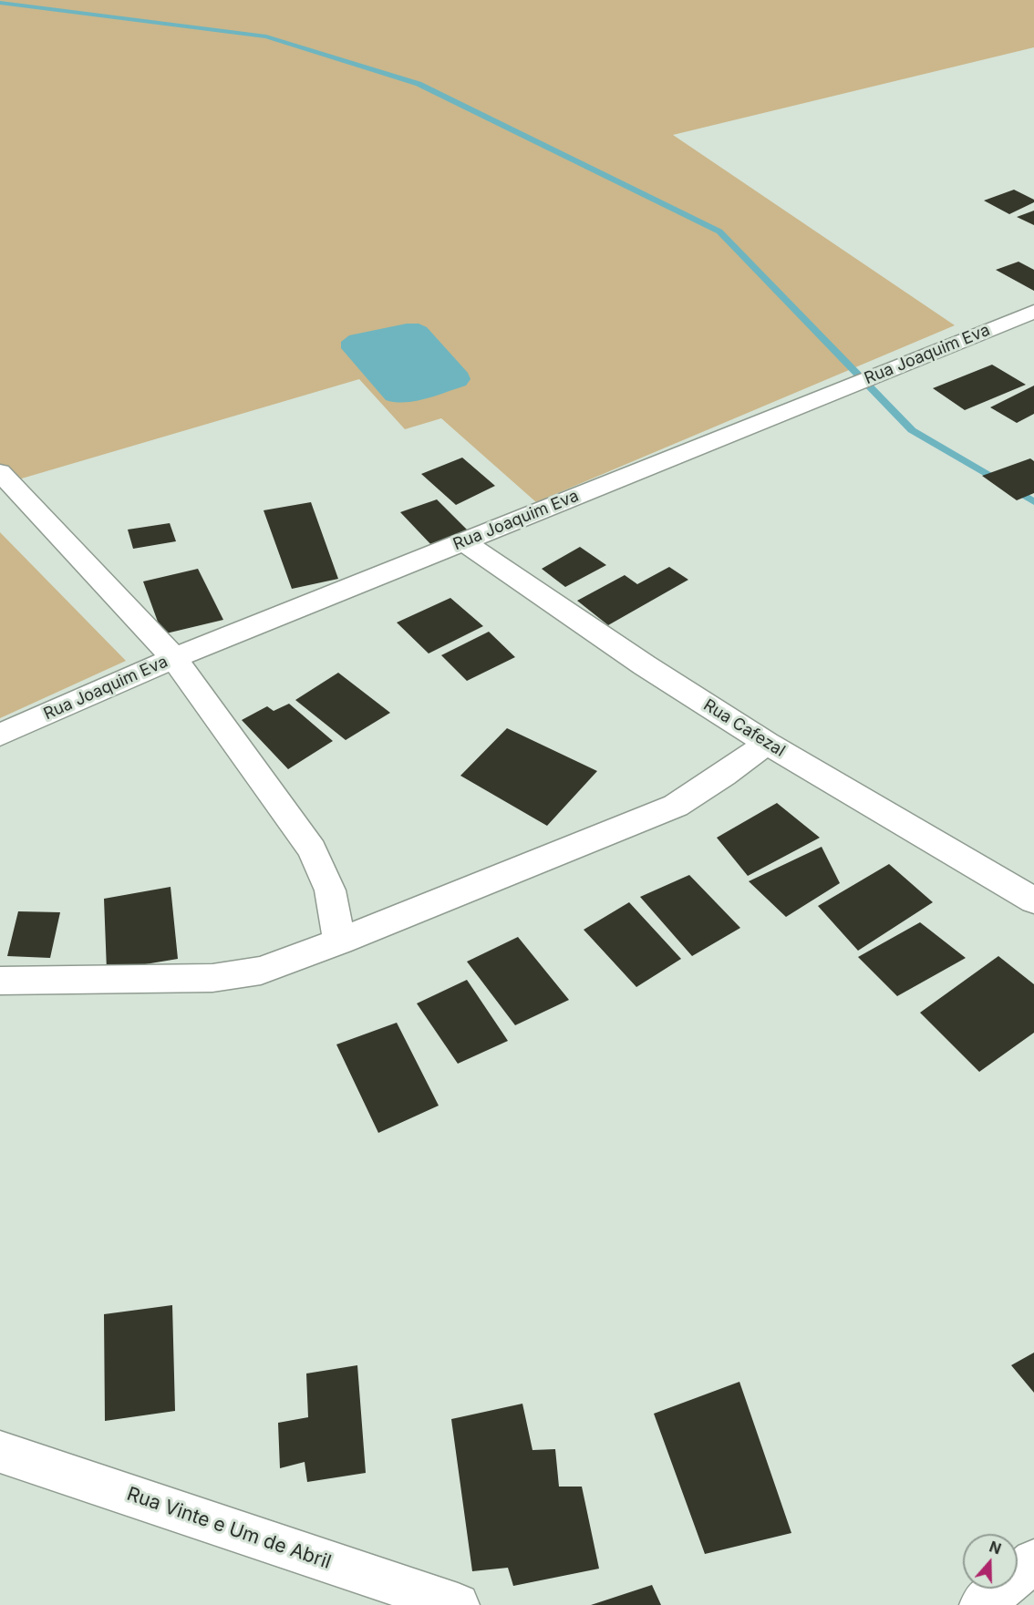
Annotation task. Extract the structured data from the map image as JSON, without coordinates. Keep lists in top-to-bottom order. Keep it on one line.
{"streets":{"street":["Rua Joaquim Eva","Rua Cafezal","Rua Vinte e Um de Abril"]},"crossings":[["Rua Joaquim Eva","Rua Cafezal"]],"north":"top"}
